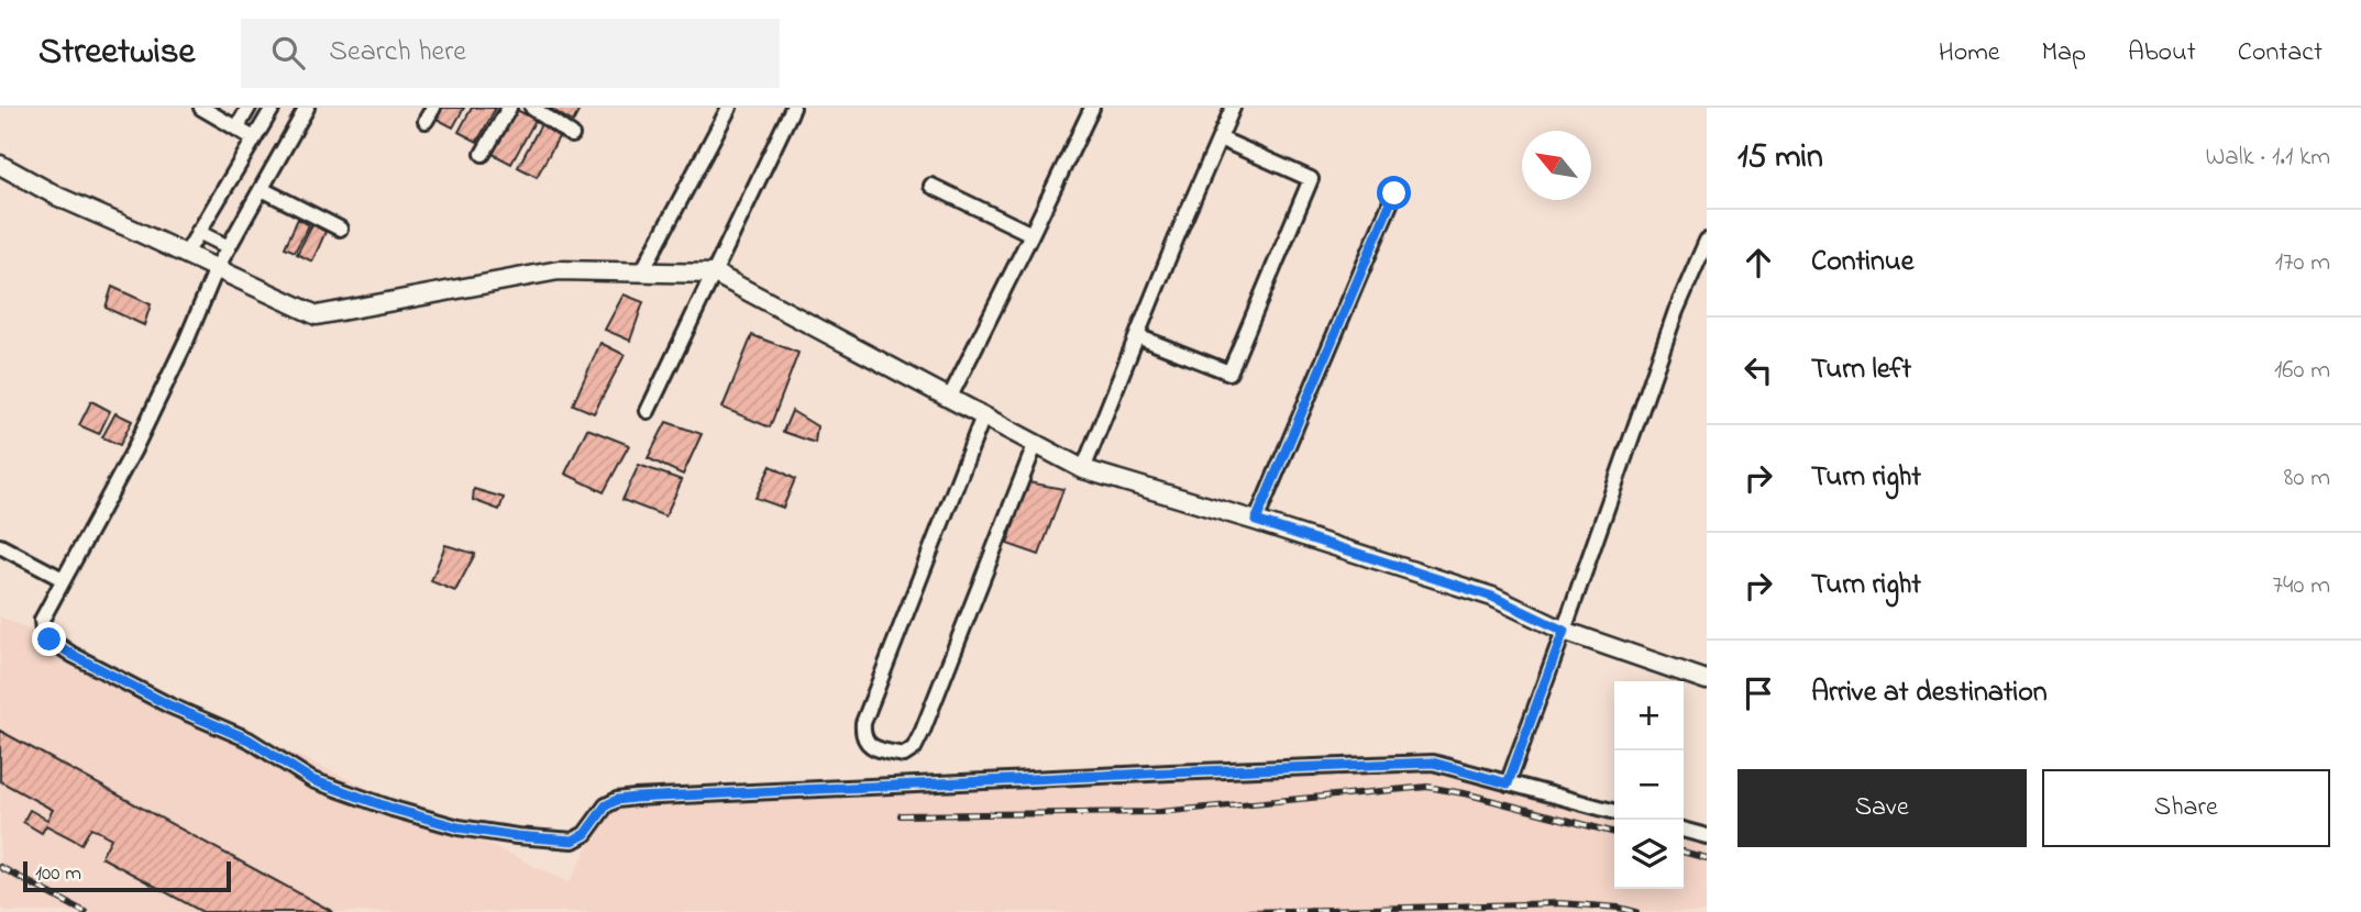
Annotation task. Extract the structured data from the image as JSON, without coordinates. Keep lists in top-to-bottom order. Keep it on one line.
{"scale_bar":"100 m","north":"top left","page":{"header":"Streetwise","search":"Search here","nav":["Home","Map","About","Contact"],"heading":["15 min","Walk · 1.1 km"],"list":[["Continue","170 m"],["Turn left","160 m"],["Turn right","80 m"],["Turn right","740 m"],"Arrive at destination"],"map_buttons":["+","−"],"buttons":["Save","Share"],"scale":"100 m"}}
